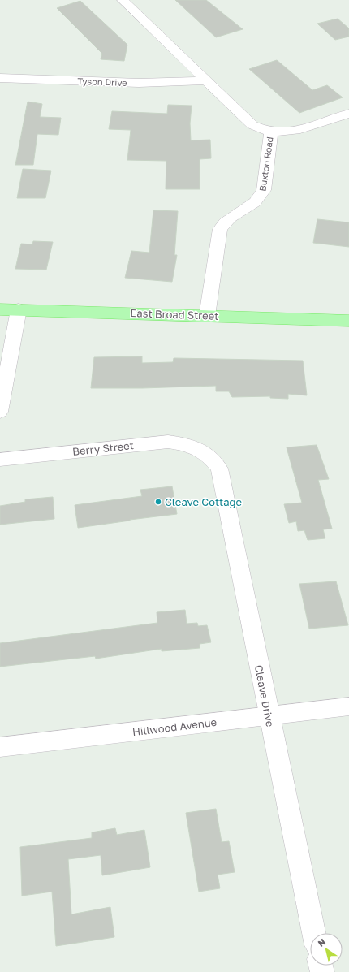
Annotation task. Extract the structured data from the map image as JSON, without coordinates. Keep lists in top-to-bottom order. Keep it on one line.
{"streets":{"main road":["East Broad Street"],"street":["Tyson Drive","Buxton Road","Berry Street","Cleave Drive","Hillwood Avenue"]},"crossings":[["Tyson Drive","Buxton Road"],["Buxton Road","East Broad Street"],["Berry Street","Cleave Drive"],["Cleave Drive","Hillwood Avenue"]],"places":["Cleave Cottage"],"north":"top left"}
